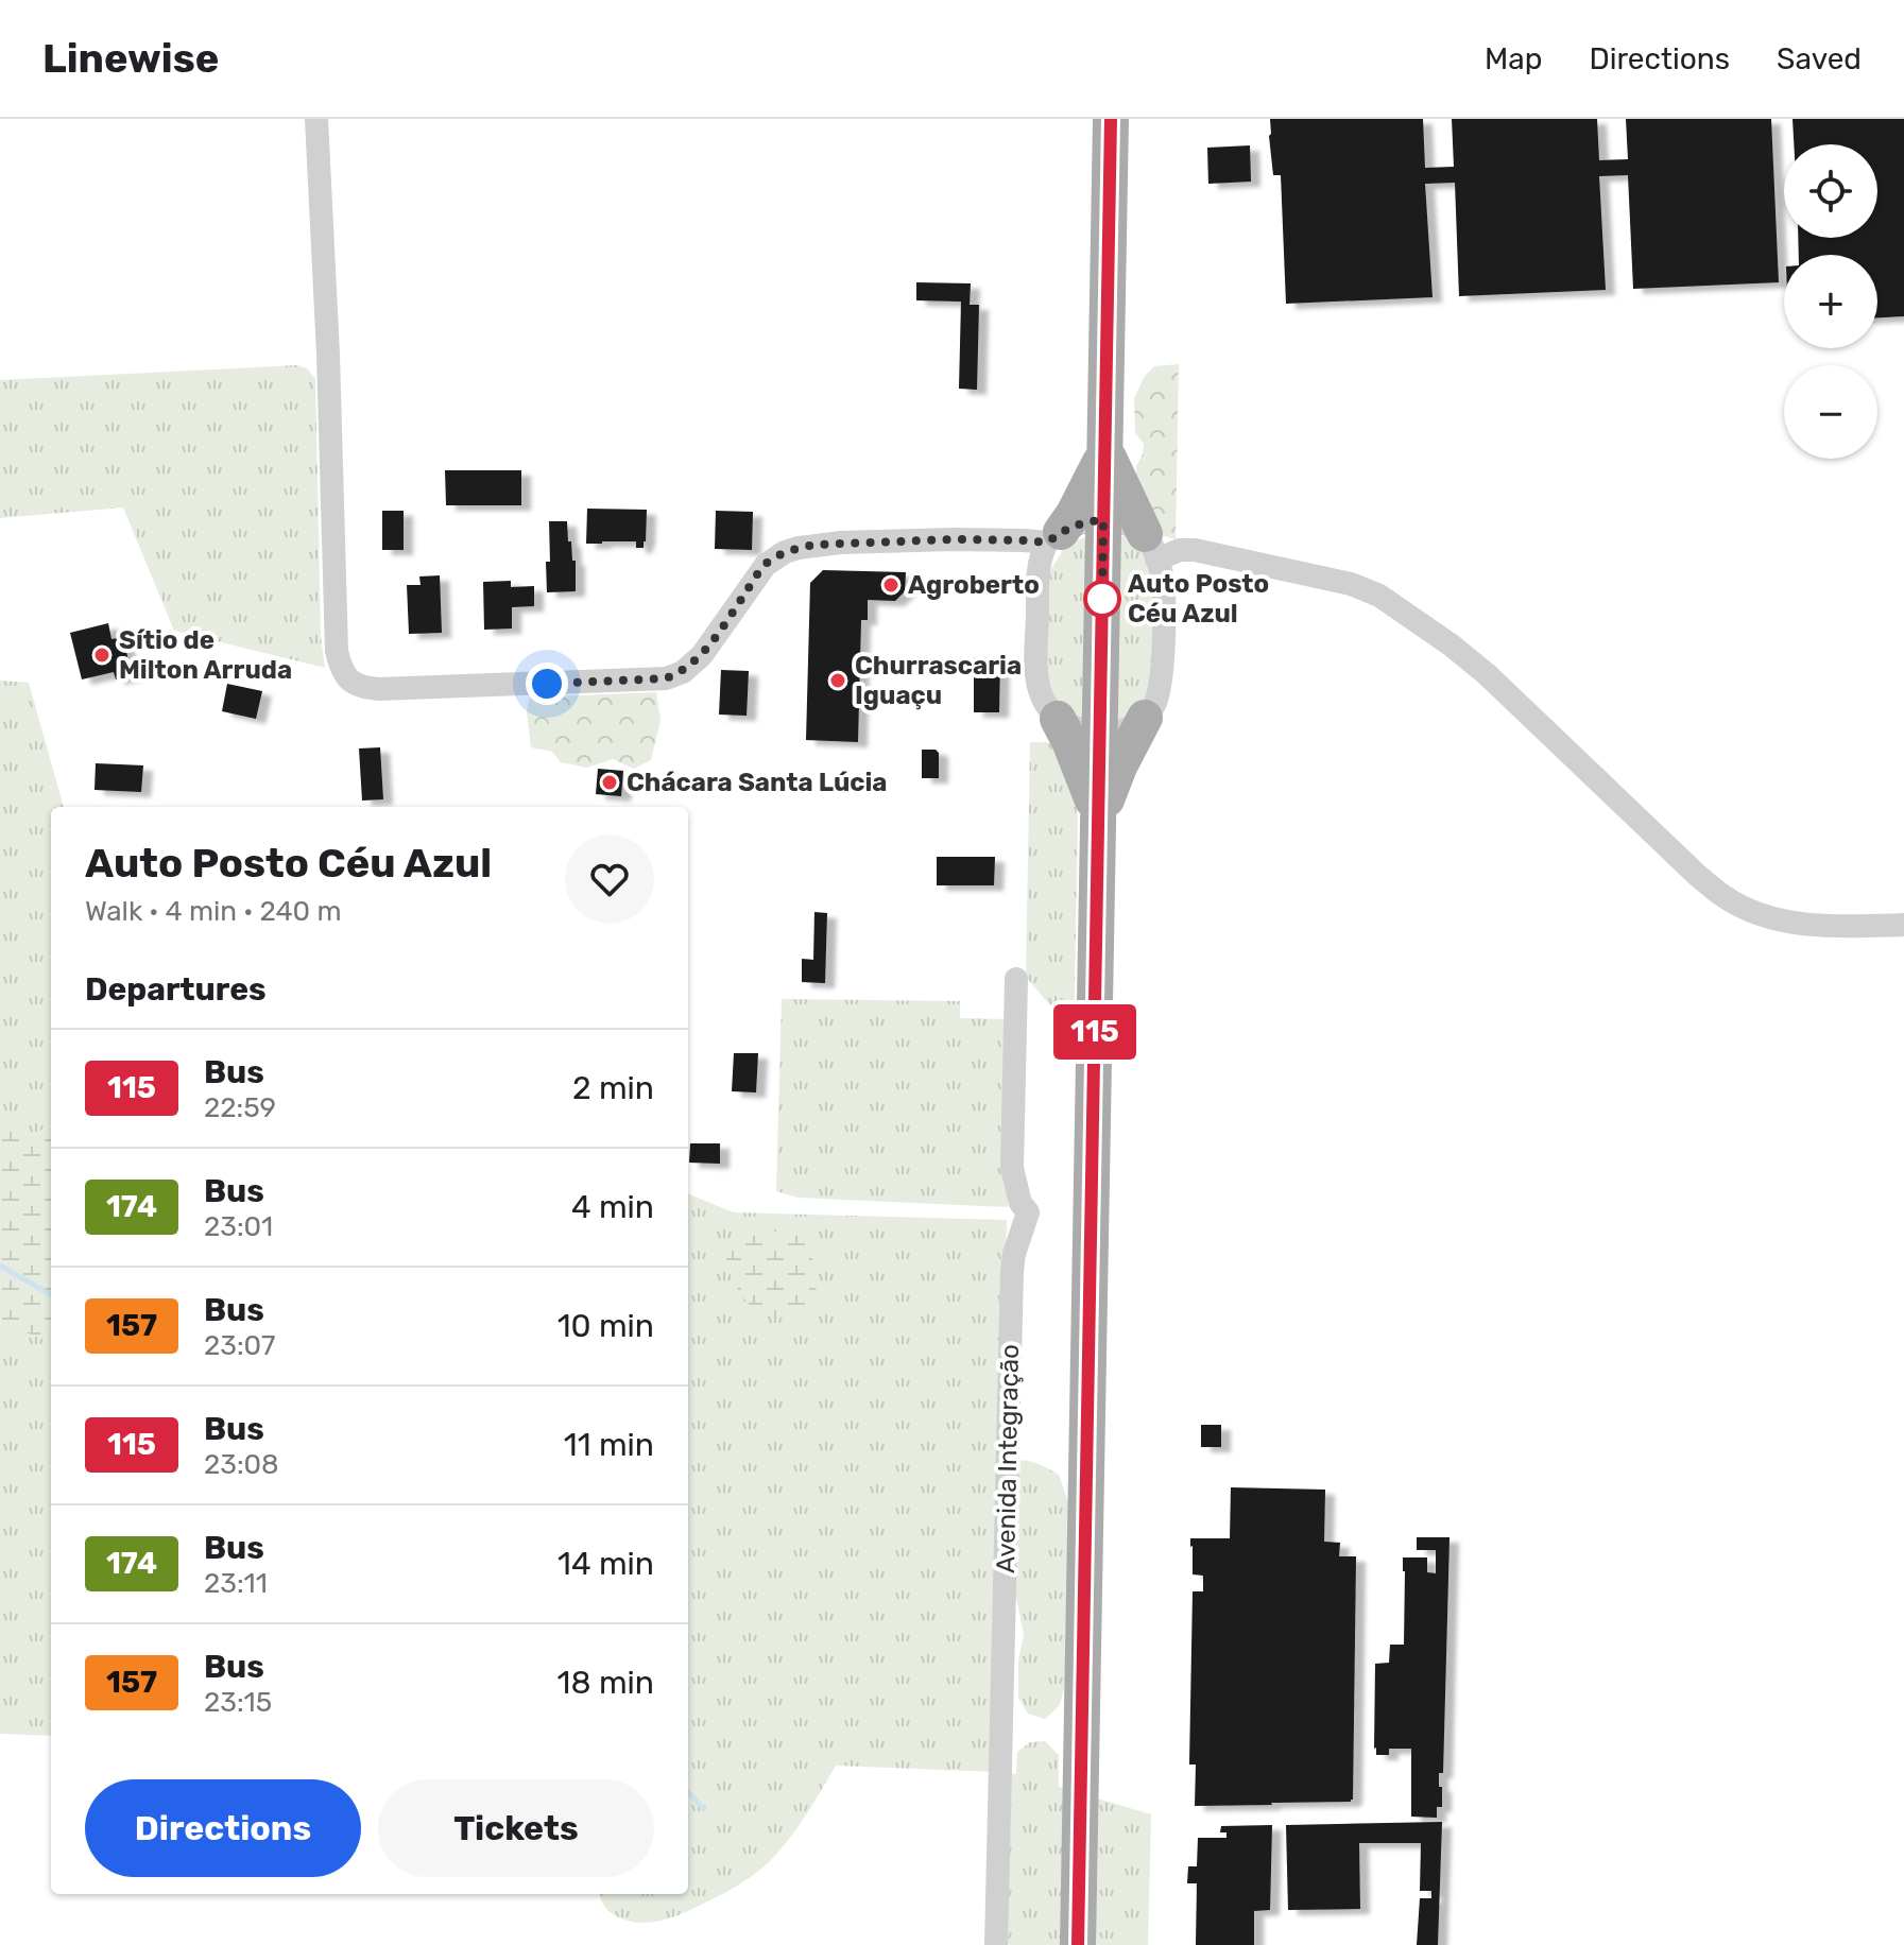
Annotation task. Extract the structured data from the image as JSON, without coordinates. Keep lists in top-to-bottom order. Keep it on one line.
{"streets":{"street":["Avenida Integração"]},"places":["Agroberto","Auto Posto Céu Azul","Sítio de Milton Arruda","Churrascaria Iguaçu","Chácara Santa Lúcia"],"lines":["bus line 115"],"page":{"header":"Linewise","nav":["Map","Directions","Saved"],"on_map":"115","map_buttons":["+","−"],"heading":[["Auto Posto Céu Azul","Walk · 4 min · 240 m"],"Departures"],"list":[{"mark":"115","name":"Bus","note":"22:59","value":"2 min"},{"mark":"174","name":"Bus","note":"23:01","value":"4 min"},{"mark":"157","name":"Bus","note":"23:07","value":"10 min"},{"mark":"115","name":"Bus","note":"23:08","value":"11 min"},{"mark":"174","name":"Bus","note":"23:11","value":"14 min"},{"mark":"157","name":"Bus","note":"23:15","value":"18 min"}],"buttons":["Directions","Tickets"]}}
